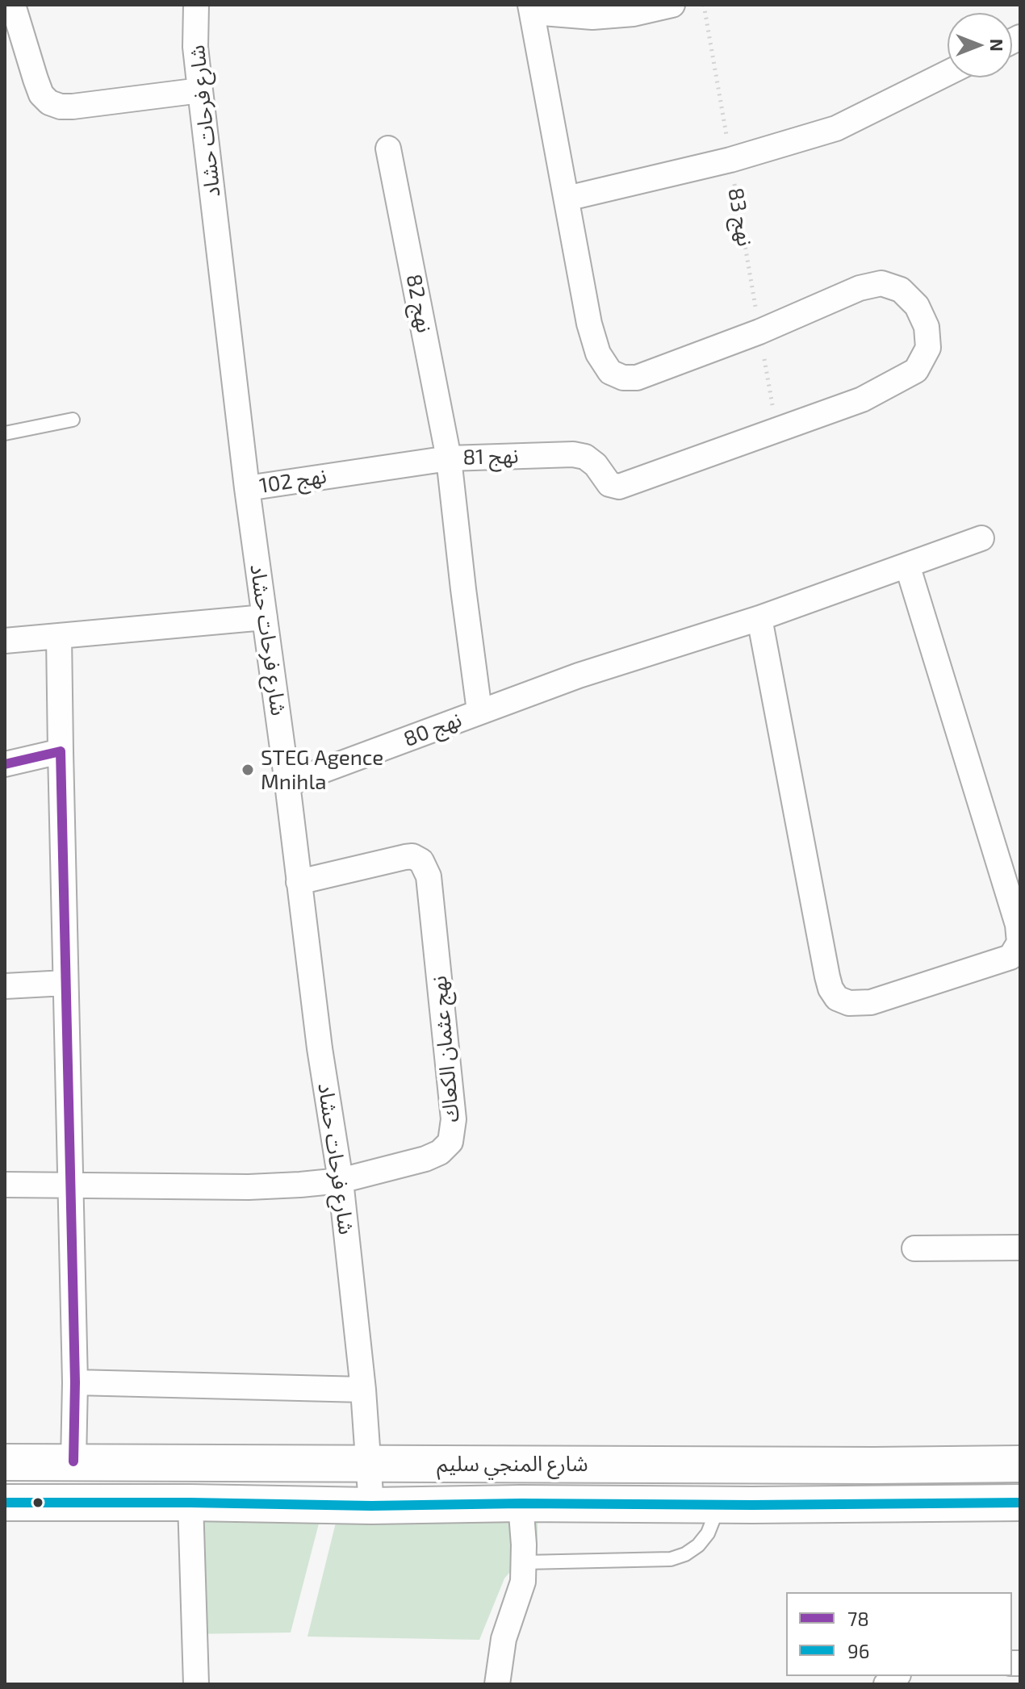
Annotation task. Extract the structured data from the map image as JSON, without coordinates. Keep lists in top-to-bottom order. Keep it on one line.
{"streets":{"main road":["شارع المنجي سليم"],"street":["شارع فرحات حشاد","نهج 82","نهج 81","نهج 102","نهج 80","نهج عثمان الكعاك"],"path":["نهج 83"]},"crossings":[["شارع فرحات حشاد","نهج 102"],["شارع فرحات حشاد","نهج 80"],["شارع فرحات حشاد","نهج عثمان الكعاك"],["شارع فرحات حشاد","شارع المنجي سليم"],["نهج 83","نهج 81"],["نهج 82","نهج 81"],["نهج 82","نهج 80"],["نهج 81","نهج 102"]],"places":["STEG Agence Mnihla"],"lines":["transit line 78","transit line 96"],"legend":["78","96"],"north":"right"}
